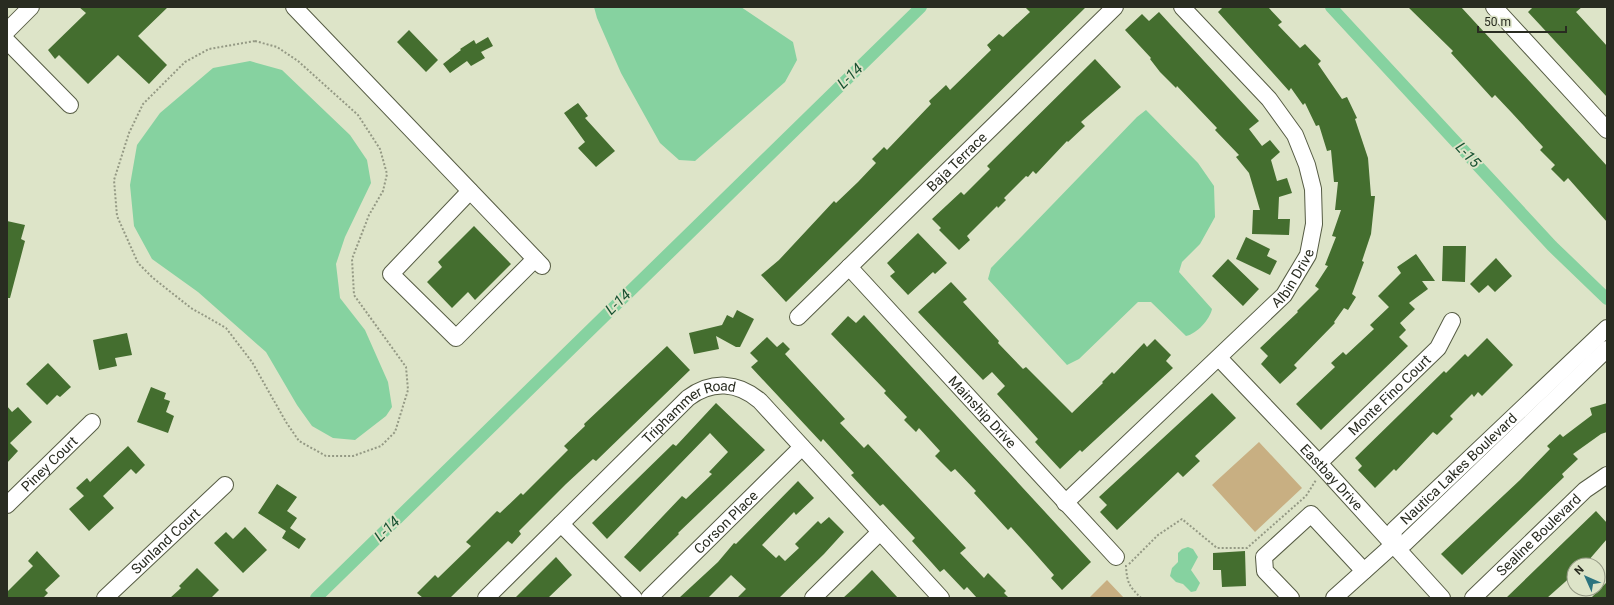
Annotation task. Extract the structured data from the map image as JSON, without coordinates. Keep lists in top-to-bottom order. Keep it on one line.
{"streets":{"street":["Baja Terrace","Albin Drive","Monte Fino Court","Mainship Drive","Triphammer Road","Piney Court","Nautica Lakes Boulevard","Eastbay Drive","Corson Place","Sealine Boulevard","Sunland Court"]},"crossings":[["Baja Terrace","Mainship Drive"],["Albin Drive","Mainship Drive"],["Albin Drive","Eastbay Drive"],["Monte Fino Court","Eastbay Drive"],["Triphammer Road","Corson Place"],["Nautica Lakes Boulevard","Eastbay Drive"]],"water":["L-14","L-15"],"scale_bar":"50 m","north":"top left"}
